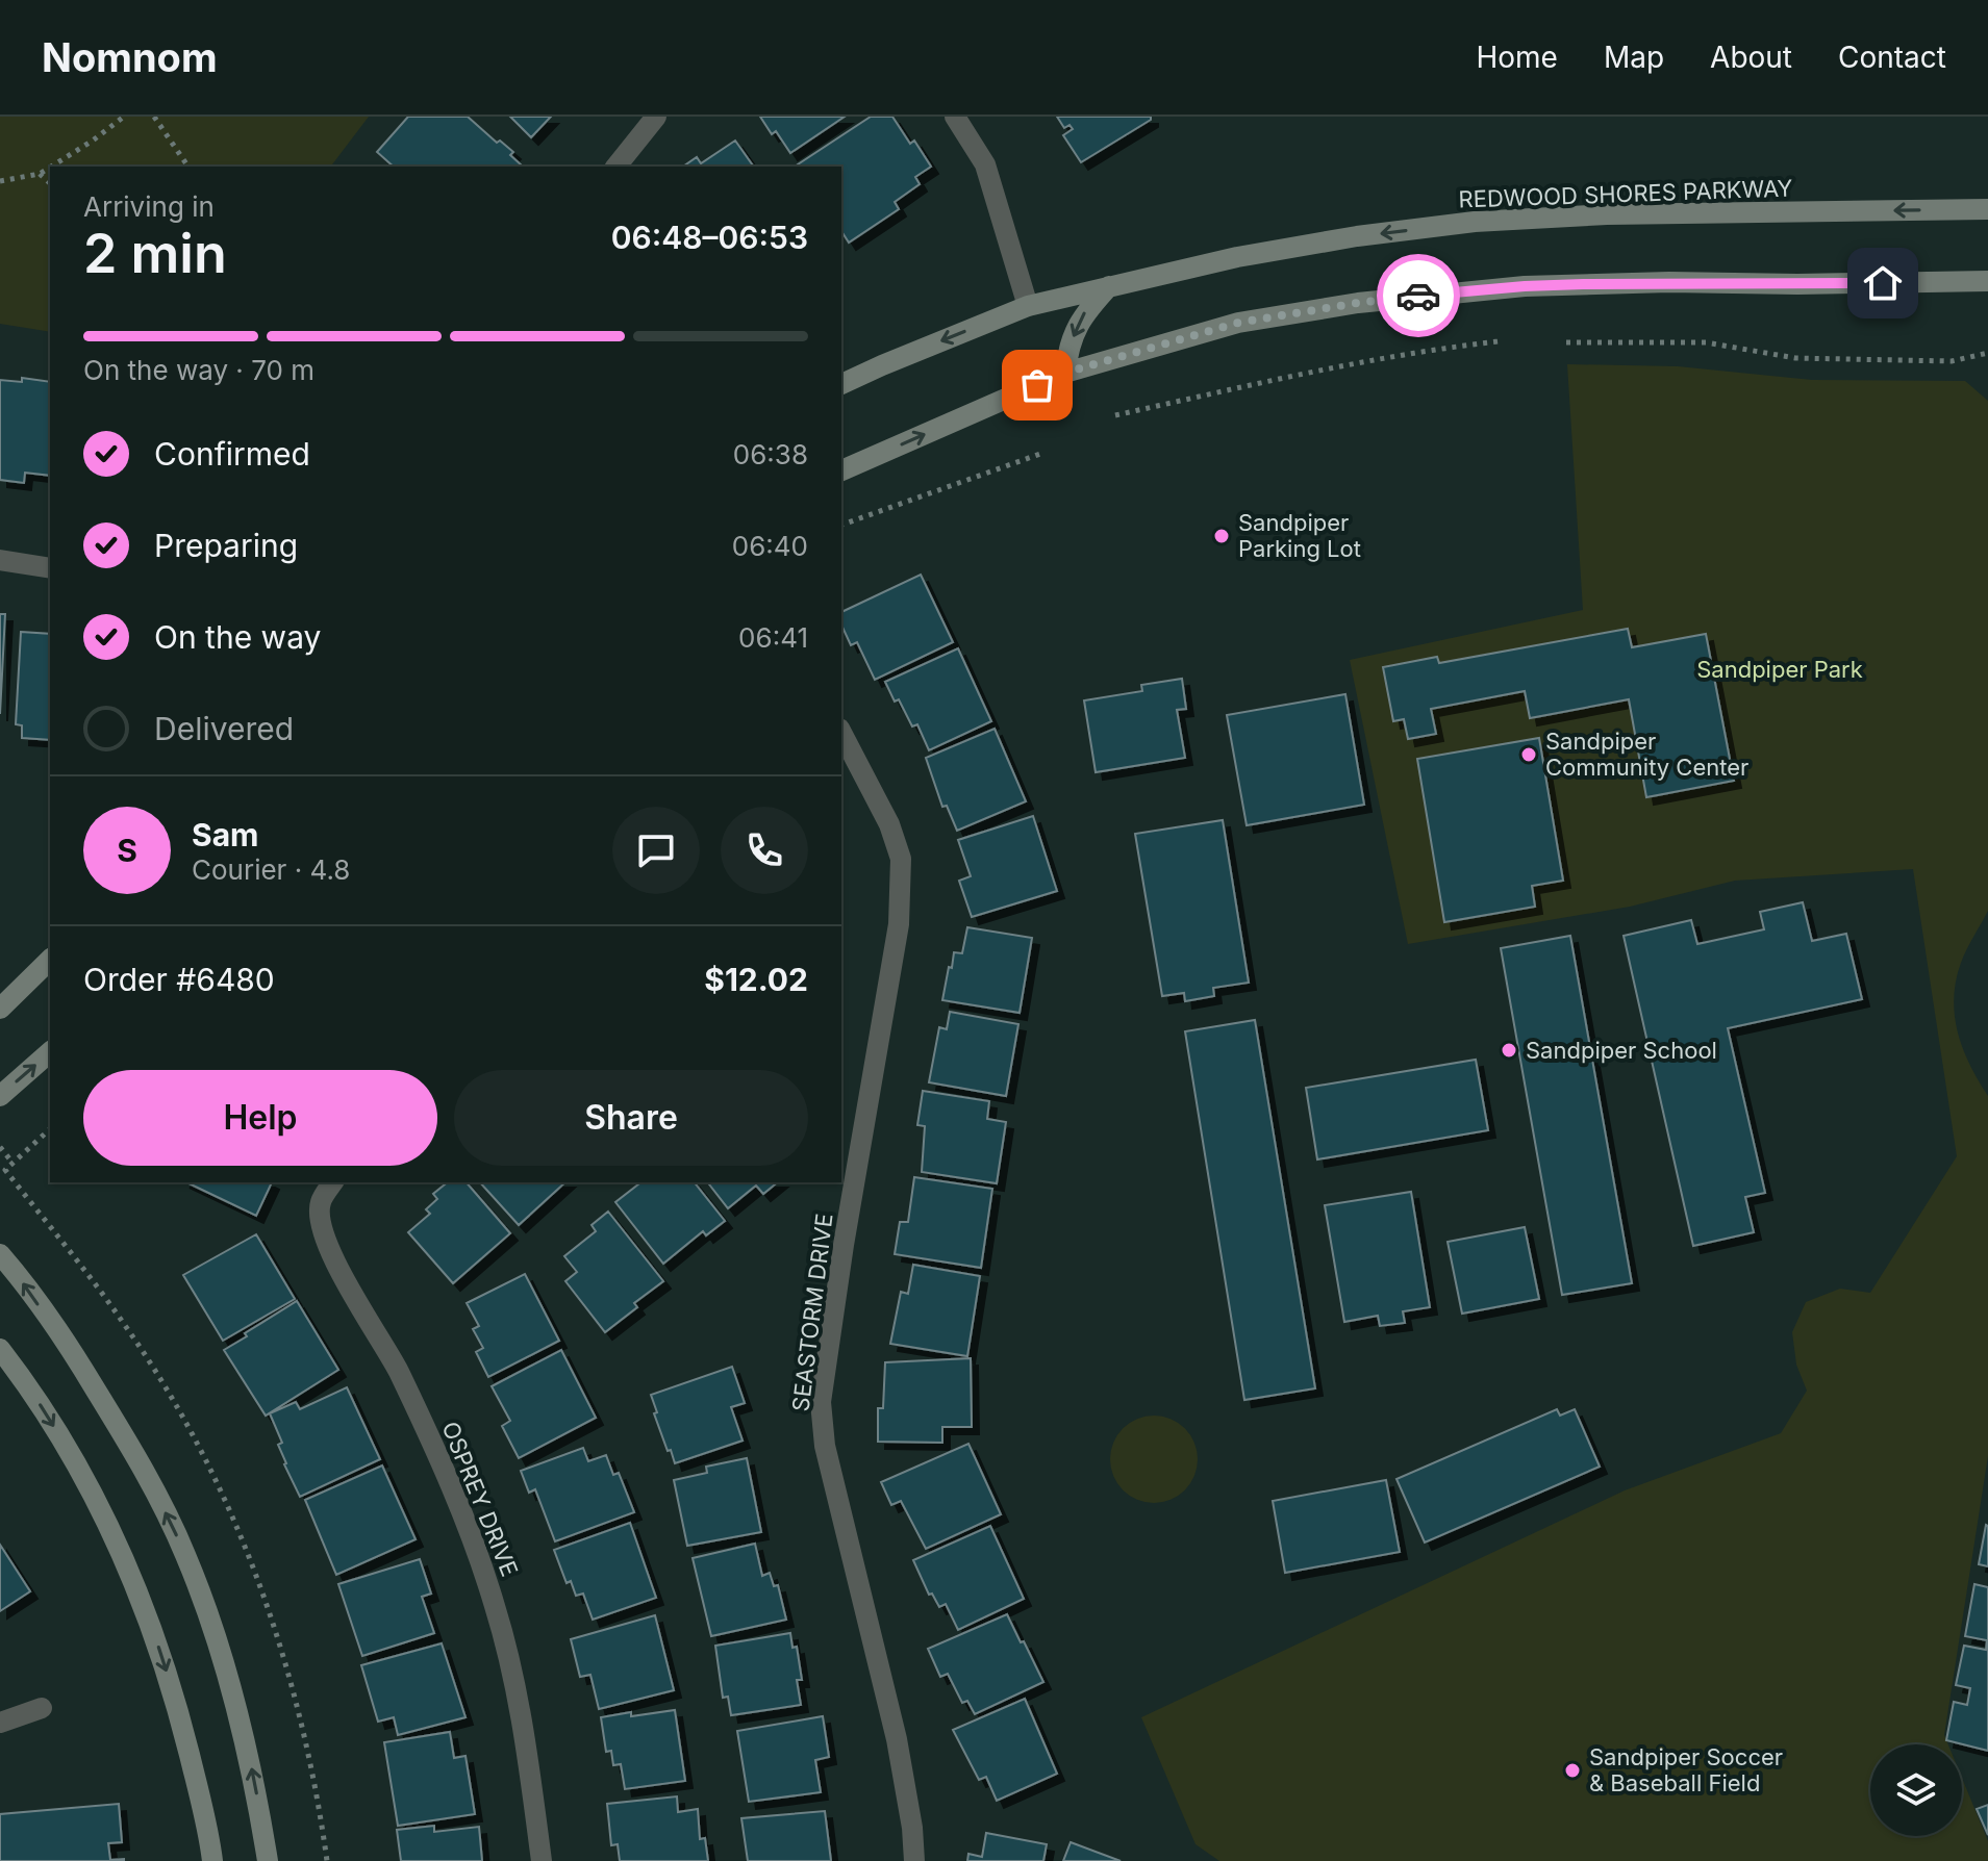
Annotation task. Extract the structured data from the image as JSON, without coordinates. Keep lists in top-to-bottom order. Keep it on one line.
{"streets":{"main road":["REDWOOD SHORES PARKWAY"],"street":["SEASTORM DRIVE","OSPREY DRIVE"]},"parks":["Sandpiper Park"],"places":["Sandpiper Parking Lot","Sandpiper Community Center","Sandpiper School","Sandpiper Soccer & Baseball Field"],"page":{"header":"Nomnom","nav":["Home","Map","About","Contact"],"heading":["2 min","Arriving in","06:48–06:53"],"panel":["Sam","Courier · 4.8","Order #6480","$12.02"],"bar":"On the way · 70 m","list":[["Confirmed","06:38"],["Preparing","06:40"],["On the way","06:41"],"Delivered"],"round":"S","buttons":["Help","Share"]}}
